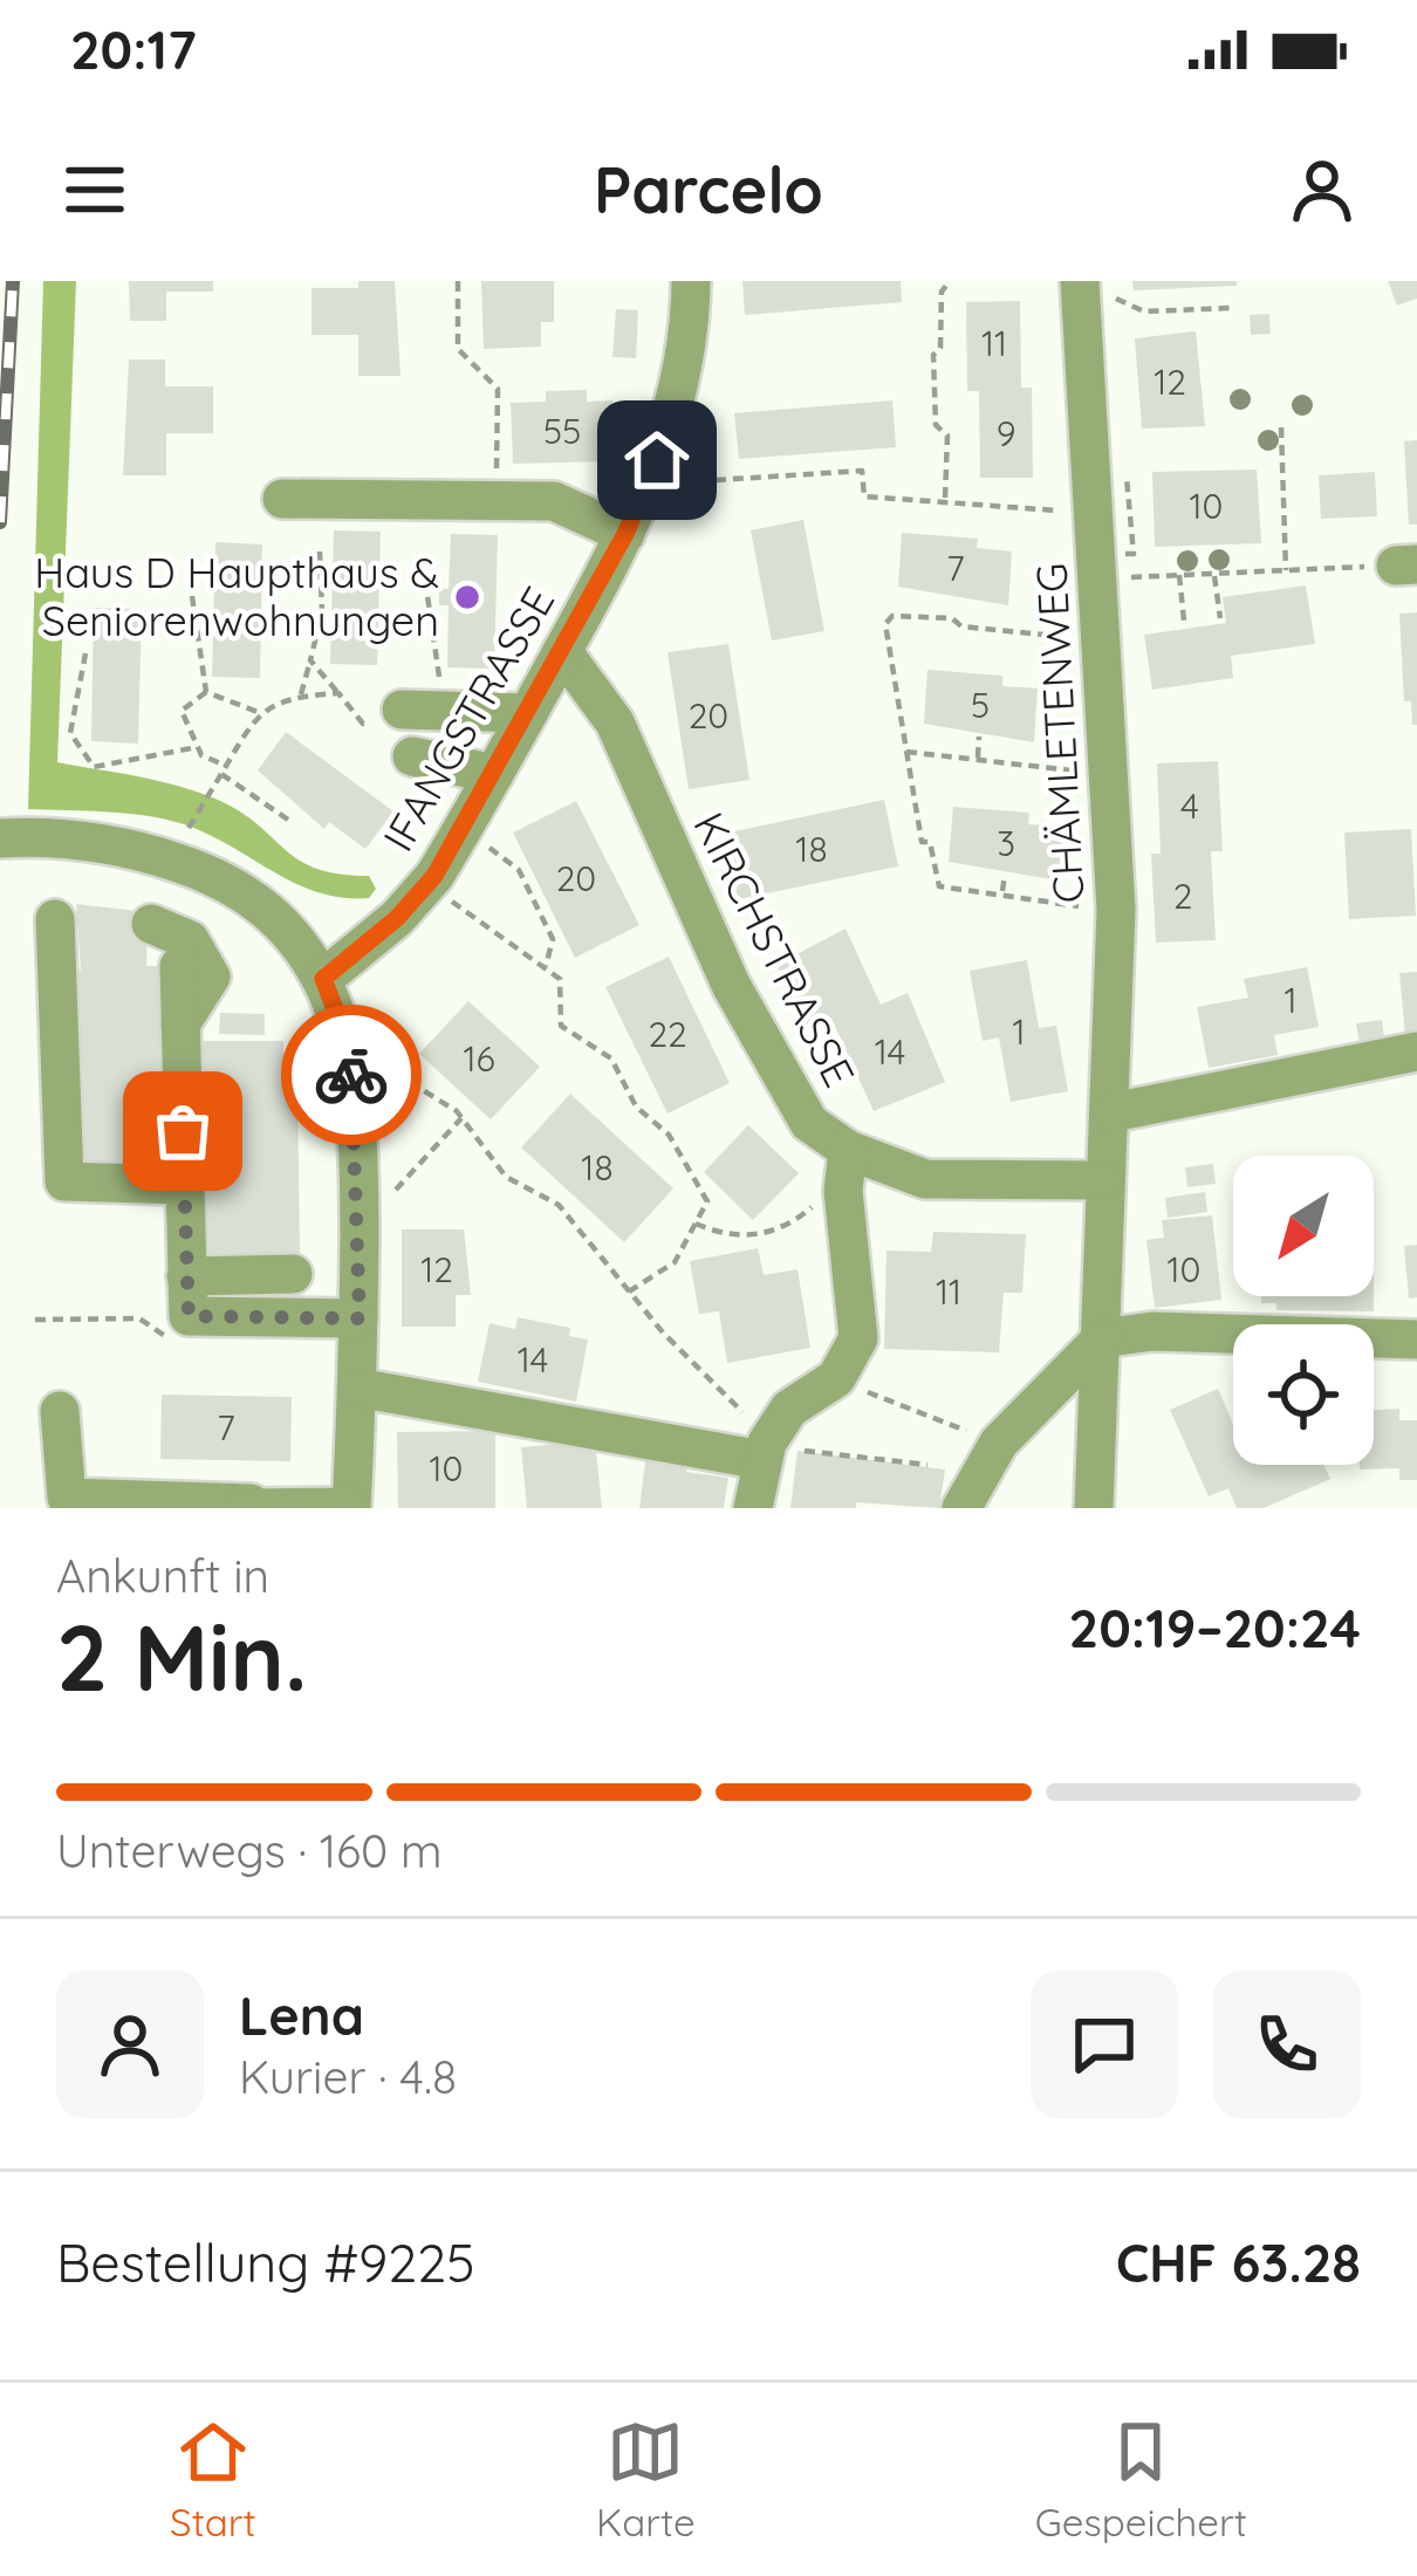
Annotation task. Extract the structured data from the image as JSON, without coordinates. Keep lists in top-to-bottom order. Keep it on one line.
{"streets":{"street":["IFANGSTRASSE","CHÄMLETENWEG","KIRCHSTRASSE"]},"crossings":[["IFANGSTRASSE","KIRCHSTRASSE"],["CHÄMLETENWEG","KIRCHSTRASSE"]],"places":["Haus D Haupthaus & Seniorenwohnungen"],"house_numbers":["11","12","55","9","10","7","5","20","4","3","18","20","2","1","1","22","14","16","18","12","10","11","14","7","10"],"north":"bottom left","page":{"status":"20:17","header":"Parcelo","heading":["2 Min.","Ankunft in","20:19–20:24"],"panel":["Lena","Kurier · 4.8","Bestellung #9225","CHF 63.28"],"bar":"Unterwegs · 160 m","tabs":["Start","Karte","Gespeichert"]}}
